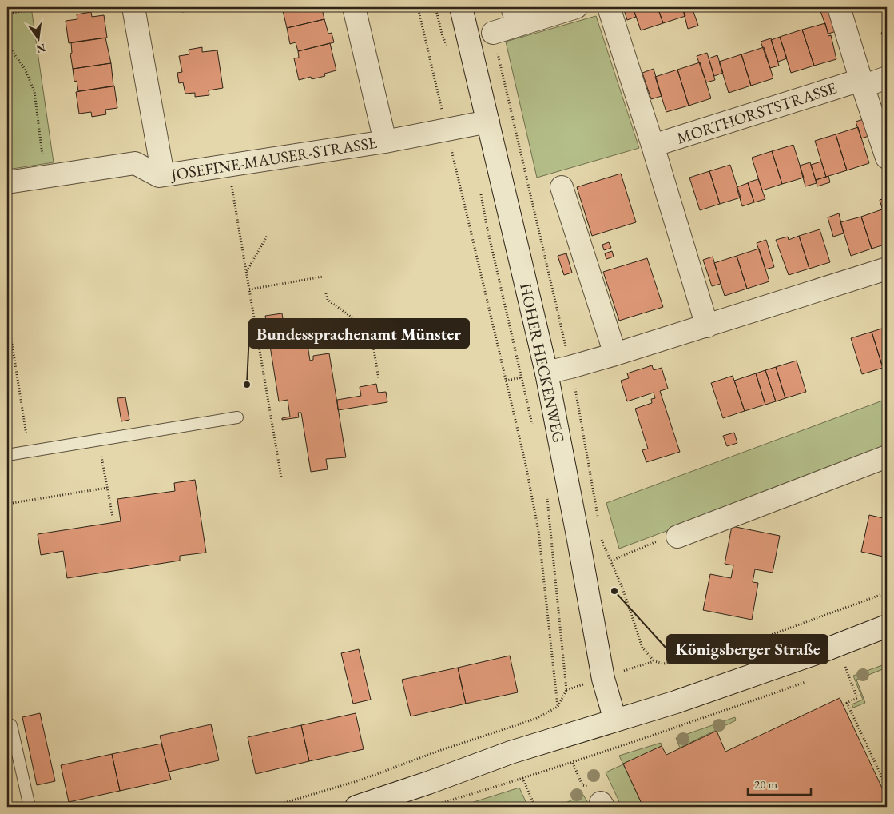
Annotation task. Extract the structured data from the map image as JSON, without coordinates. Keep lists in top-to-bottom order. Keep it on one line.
{"streets":{"street":["MORTHORSTSTRASSE","JOSEFINE-MAUSER-STRASSE","HOHER HECKENWEG"]},"crossings":[["JOSEFINE-MAUSER-STRASSE","HOHER HECKENWEG"]],"places":["Bundessprachenamt Münster","Königsberger Straße"],"scale_bar":"20 m","north":"bottom"}
